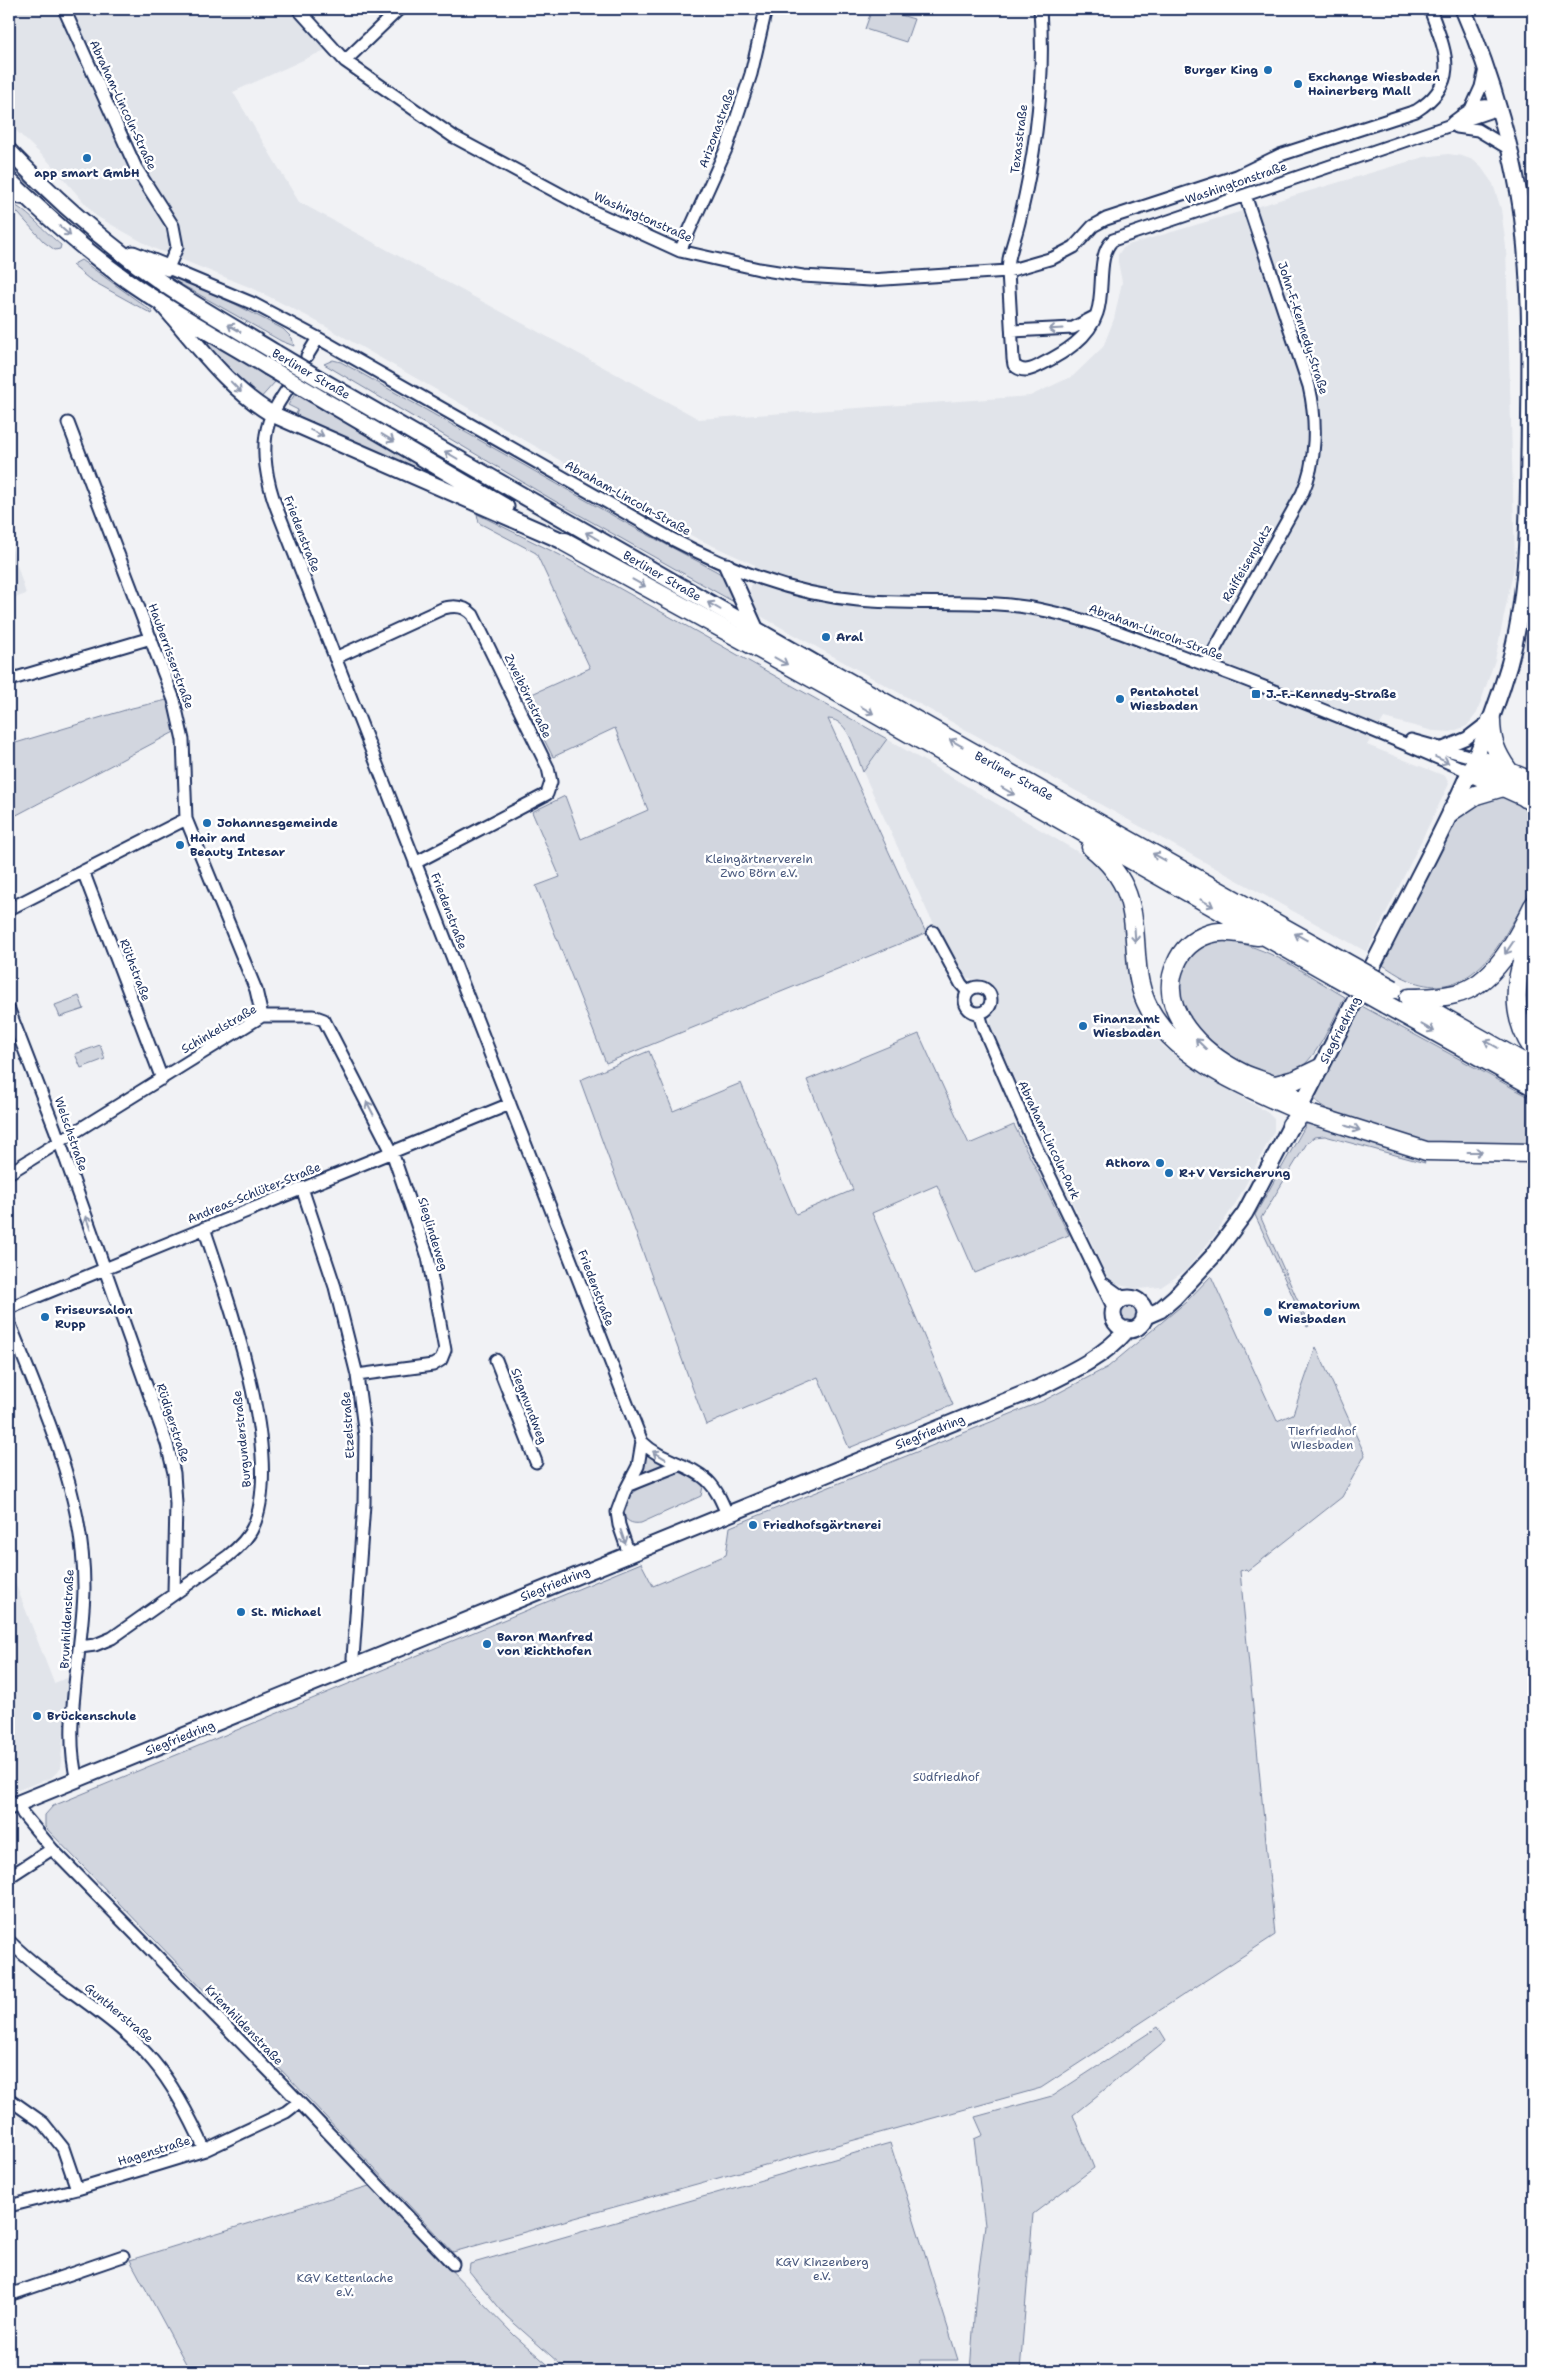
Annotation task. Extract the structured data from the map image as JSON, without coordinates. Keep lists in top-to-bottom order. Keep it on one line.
{"streets":{"highway":["Berliner Straße"],"main road":["Siegfriedring"],"street":["Abraham-Lincoln-Straße","Arizonastraße","Texasstraße","Washingtonstraße","John-F.-Kennedy-Straße","Friedenstraße","Raiffeisenplatz","Hauberrisserstraße","Zweibörnstraße","Rüthstraße","Schinkelstraße","Welschstraße","Abraham-Lincoln-Park","Andreas-Schlüter-Straße","Sieglindeweg","Siegmundweg","Rüdigerstraße","Etzelstraße","Burgunderstraße","Brunhildenstraße","Guntherstraße","Kriemhildenstraße","Hagenstraße"]},"crossings":[["Abraham-Lincoln-Straße","Raiffeisenplatz"],["Abraham-Lincoln-Straße","Siegfriedring"],["Arizonastraße","Washingtonstraße"],["Texasstraße","Washingtonstraße"],["Washingtonstraße","John-F.-Kennedy-Straße"],["Washingtonstraße","Siegfriedring"],["John-F.-Kennedy-Straße","Raiffeisenplatz"],["Friedenstraße","Zweibörnstraße"],["Friedenstraße","Andreas-Schlüter-Straße"],["Hauberrisserstraße","Schinkelstraße"],["Rüthstraße","Schinkelstraße"],["Schinkelstraße","Welschstraße"],["Schinkelstraße","Andreas-Schlüter-Straße"],["Schinkelstraße","Sieglindeweg"],["Siegfriedring","Abraham-Lincoln-Park"],["Siegfriedring","Etzelstraße"],["Siegfriedring","Brunhildenstraße"],["Siegfriedring","Kriemhildenstraße"],["Welschstraße","Andreas-Schlüter-Straße"],["Welschstraße","Rüdigerstraße"],["Andreas-Schlüter-Straße","Sieglindeweg"],["Andreas-Schlüter-Straße","Rüdigerstraße"],["Andreas-Schlüter-Straße","Etzelstraße"],["Andreas-Schlüter-Straße","Burgunderstraße"],["Sieglindeweg","Etzelstraße"],["Rüdigerstraße","Burgunderstraße"],["Burgunderstraße","Brunhildenstraße"],["Guntherstraße","Hagenstraße"],["Kriemhildenstraße","Hagenstraße"]],"one_way":["Schinkelstraße","Welschstraße"],"parks":["Kleingärtnerverein Zwo Börn e.V.","Tierfriedhof Wiesbaden","Südfriedhof","KGV Kinzenberg e.V.","KGV Kettenlache e.V."],"places":{"other":["Burger King","Exchange Wiesbaden Hainerberg Mall","app smart GmbH","Aral","Pentahotel Wiesbaden","Johannesgemeinde","Hair and Beauty Intesar","Finanzamt Wiesbaden","Athora","R+V Versicherung","Krematorium Wiesbaden","Friseursalon Rupp","Friedhofsgärtnerei","St. Michael","Baron Manfred von Richthofen","Brückenschule"],"transit":["J.-F.-Kennedy-Straße"]}}
